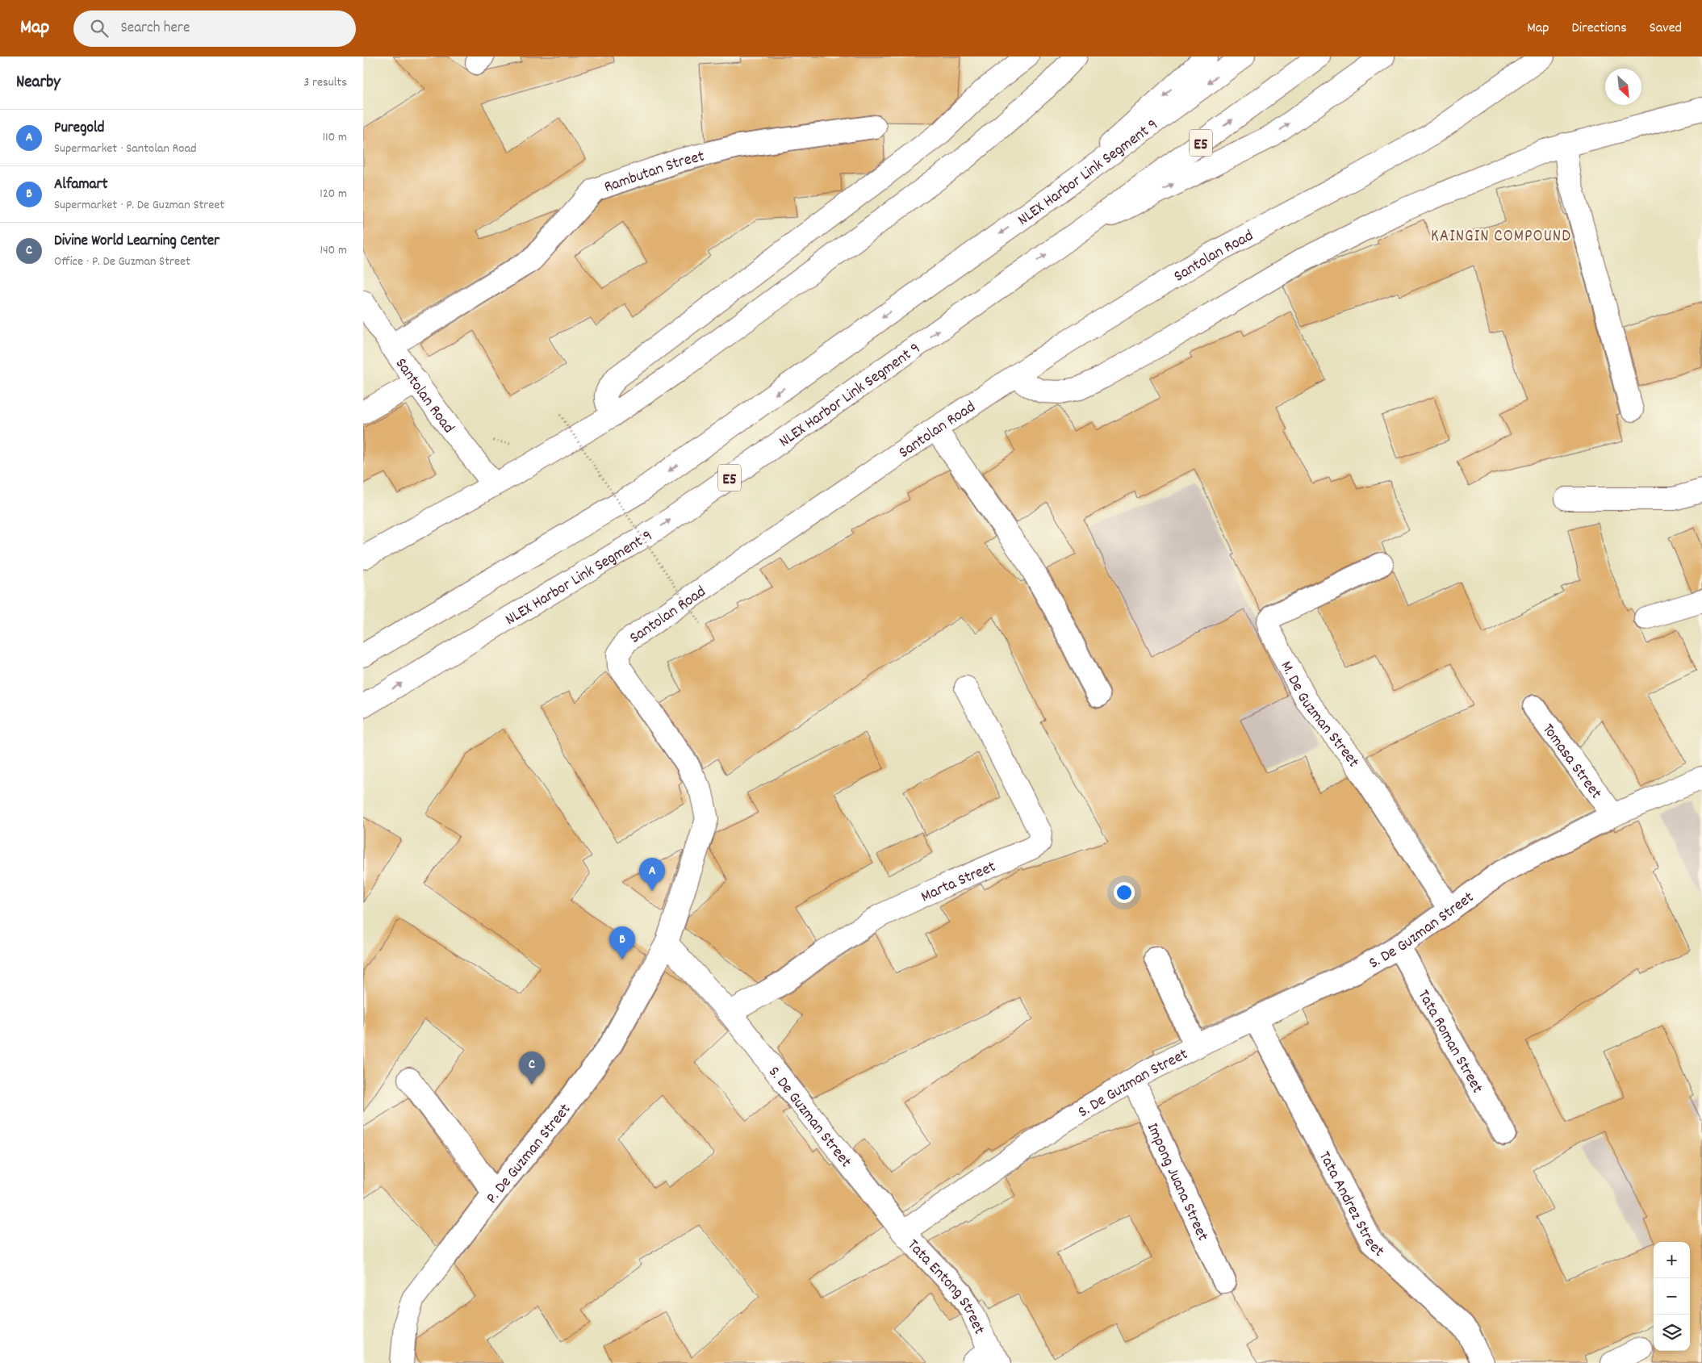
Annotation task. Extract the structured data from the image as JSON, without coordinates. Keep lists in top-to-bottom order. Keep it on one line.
{"streets":{"main road":["E5","NLEX Harbor Link Segment 9","Rambutan Street","Santolan Road","M. De Guzman Street","Tomasa Street","Marta Street","S. De Guzman Street","Tata Roman Street","P. De Guzman Street","Impong Juana Street","Tata Andrez Street","Tata Entong Street"]},"crossings":[["E5","NLEX Harbor Link Segment 9"],["Rambutan Street","Santolan Road"],["Santolan Road","S. De Guzman Street"],["Santolan Road","P. De Guzman Street"],["M. De Guzman Street","S. De Guzman Street"],["Tomasa Street","S. De Guzman Street"],["Marta Street","S. De Guzman Street"],["S. De Guzman Street","Tata Roman Street"],["S. De Guzman Street","P. De Guzman Street"],["S. De Guzman Street","Impong Juana Street"],["S. De Guzman Street","Tata Andrez Street"],["S. De Guzman Street","Tata Entong Street"]],"districts":["KAINGIN COMPOUND"],"north":"bottom right","page":{"header":"Map","search":"Search here","nav":["Map","Directions","Saved"],"heading":["Nearby","3 results"],"list":[{"mark":"A","name":"Puregold","note":"Supermarket · Santolan Road","value":"110 m"},{"mark":"B","name":"Alfamart","note":"Supermarket · P. De Guzman Street","value":"120 m"},{"mark":"C","name":"Divine World Learning Center","note":"Office · P. De Guzman Street","value":"140 m"}],"pins":["A","B","C"],"map_buttons":["+","−"]}}
